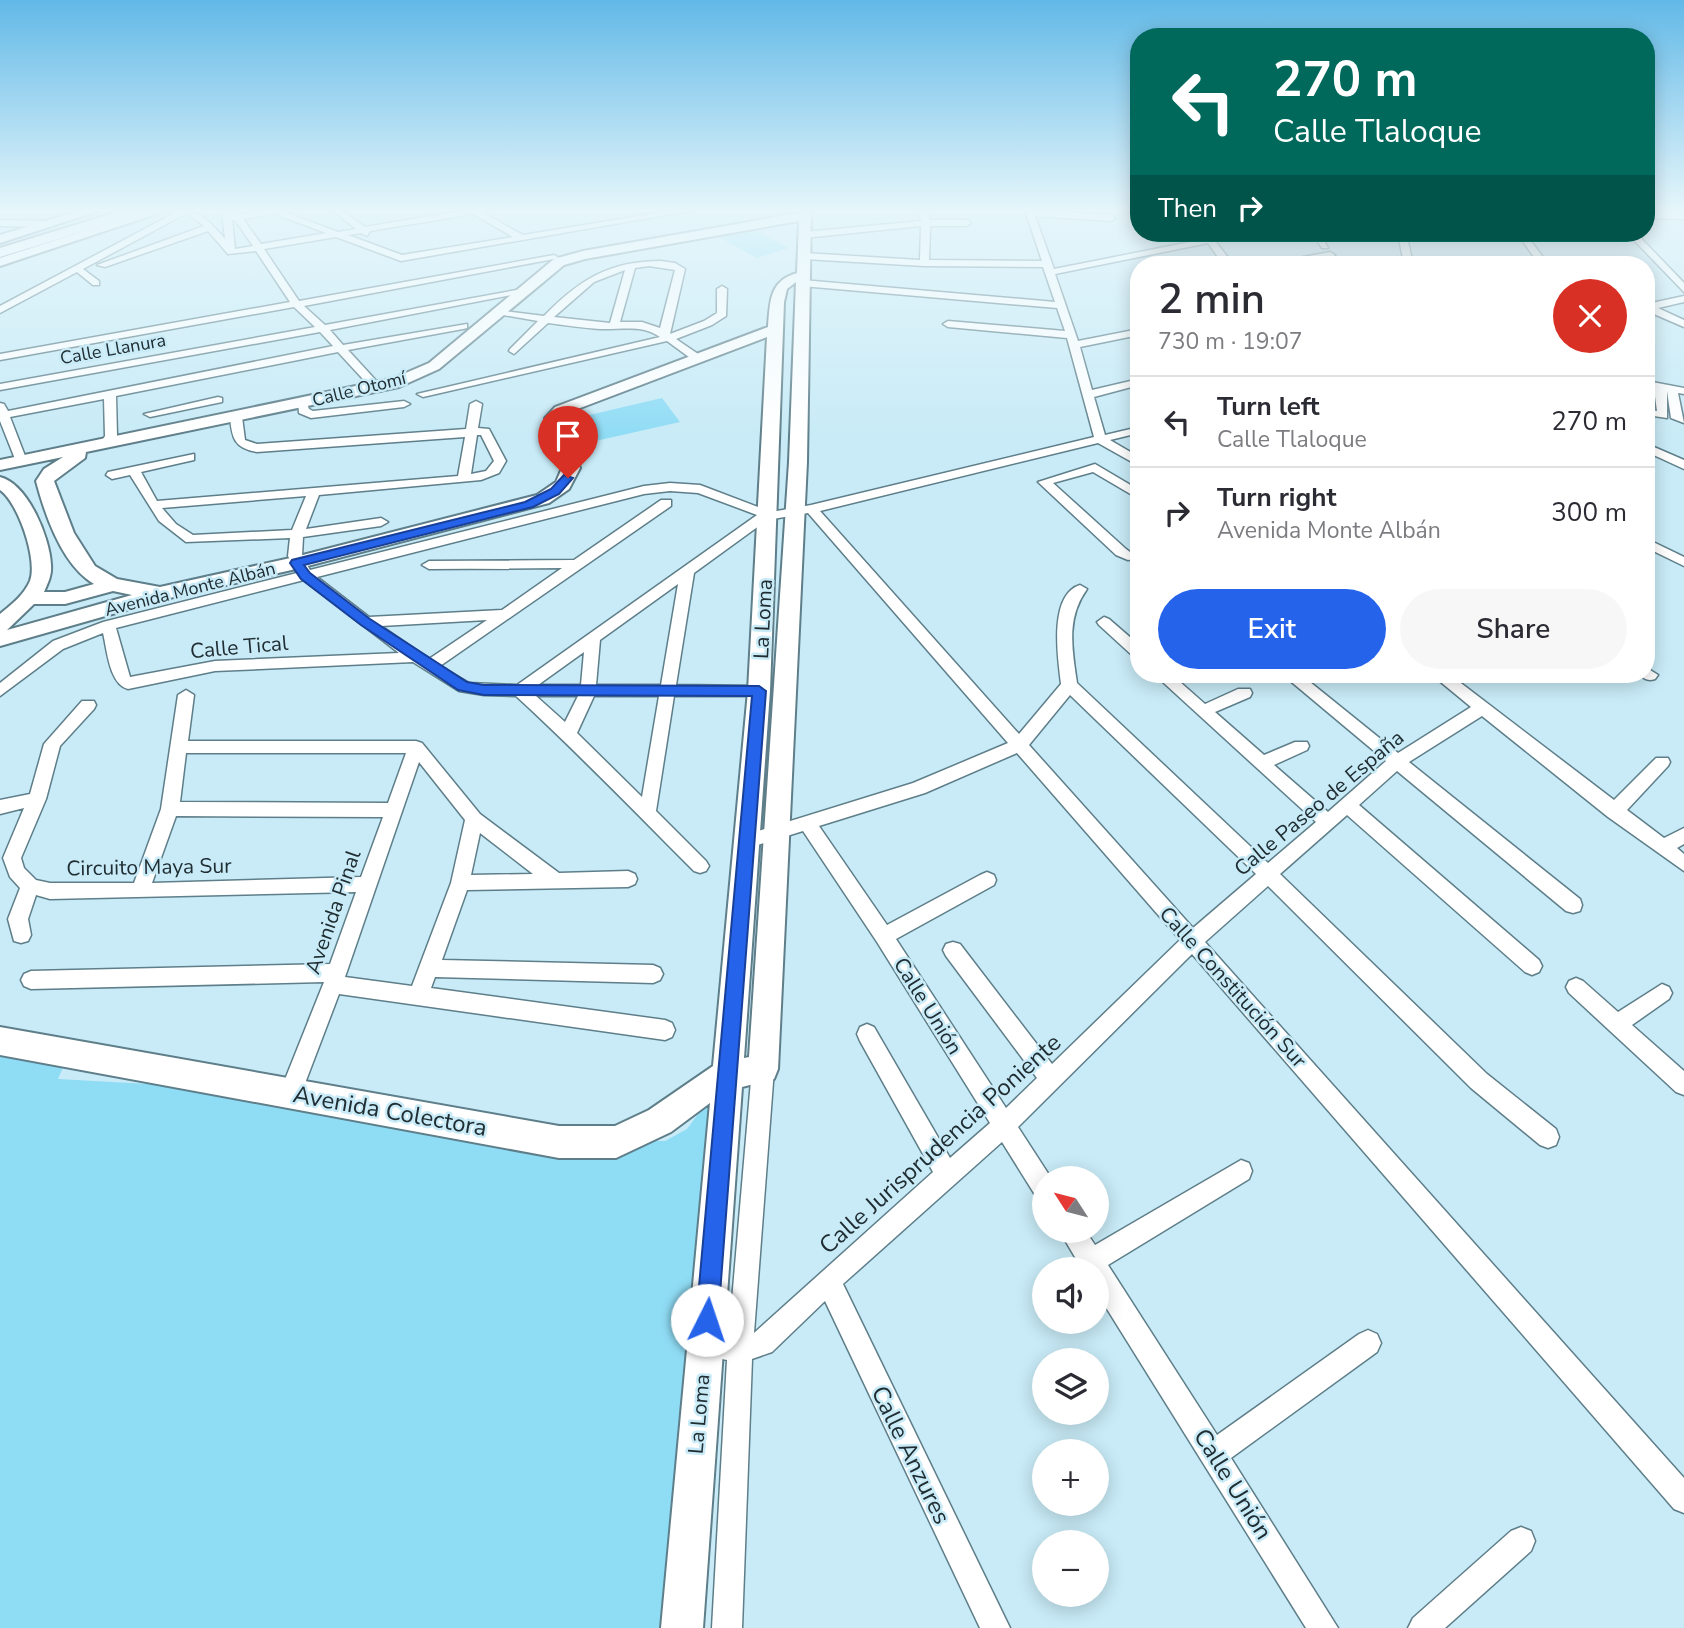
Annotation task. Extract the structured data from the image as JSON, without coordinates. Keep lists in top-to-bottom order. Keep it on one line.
{"streets":{"street":["Calle Llanura","Calle Otomí","Avenida Monte Albán","La Loma","Calle Tical","Calle Paseo de España","Circuito Maya Sur","Avenida Pinal","Calle Constitución Sur","Calle Unión","Avenida Colectora","Calle Jurisprudencia Poniente","Calle Anzures"]},"crossings":[["Calle Llanura","Calle Otomí"],["Avenida Monte Albán","La Loma"],["La Loma","Avenida Colectora"],["Calle Paseo de España","Calle Constitución Sur"],["Calle Paseo de España","Calle Jurisprudencia Poniente"],["Circuito Maya Sur","Avenida Pinal"],["Avenida Pinal","Avenida Colectora"],["Calle Constitución Sur","Calle Jurisprudencia Poniente"],["Calle Unión","Calle Jurisprudencia Poniente"],["Calle Jurisprudencia Poniente","Calle Anzures"]],"north":"top left","page":{"turn":["270 m","Calle Tlaloque"],"then":"Then","heading":["2 min","730 m · 19:07"],"list":[{"name":"Turn left","note":"Calle Tlaloque","value":"270 m"},{"name":"Turn right","note":"Avenida Monte Albán","value":"300 m"}],"buttons":["Exit","Share"],"map_buttons":["+","−"]}}
